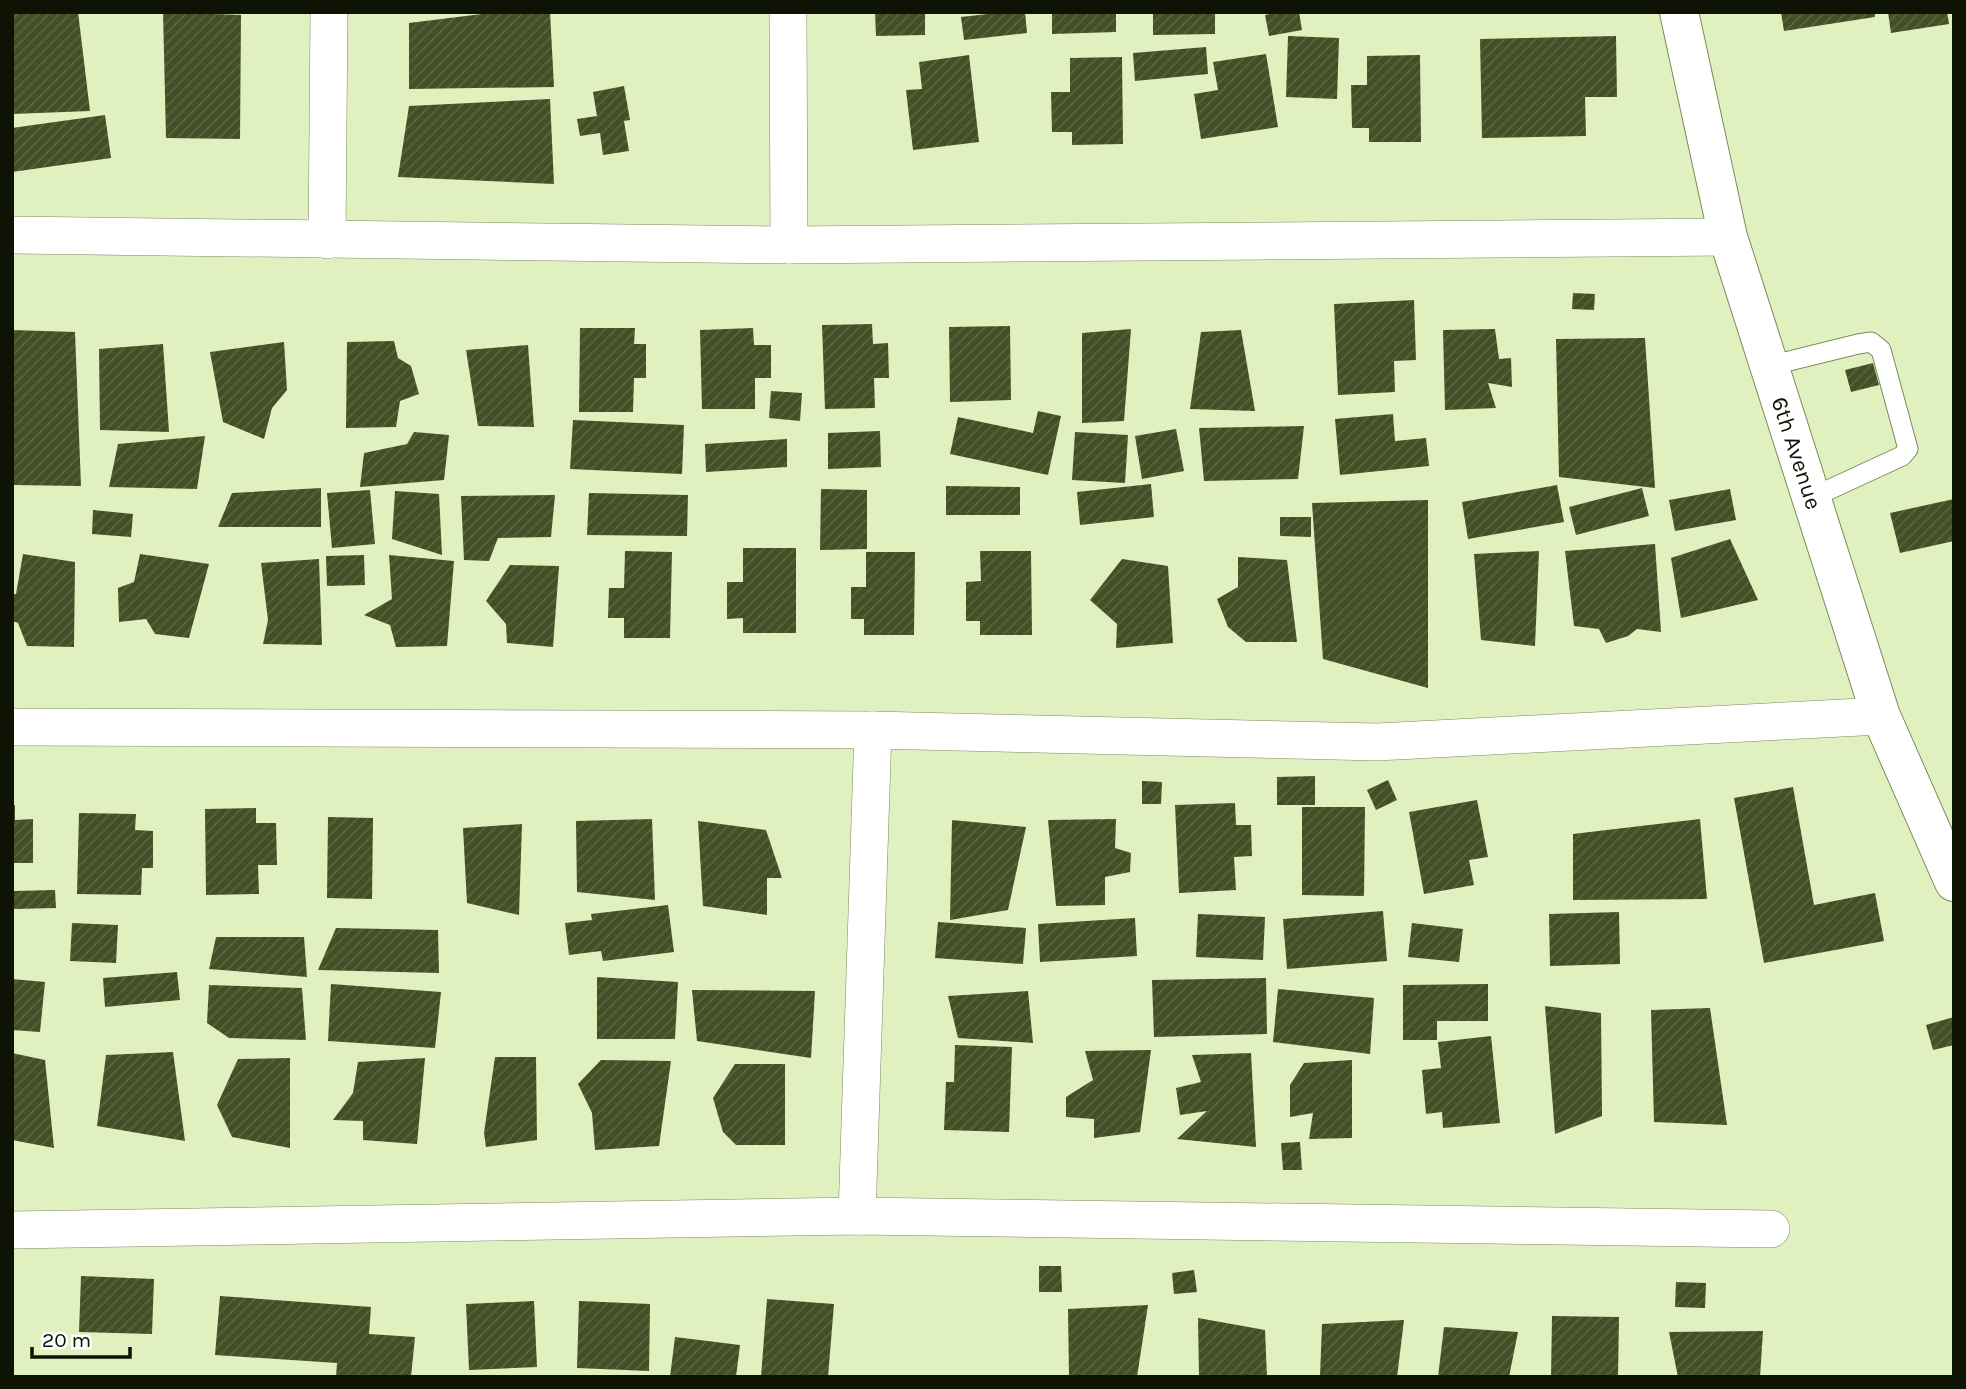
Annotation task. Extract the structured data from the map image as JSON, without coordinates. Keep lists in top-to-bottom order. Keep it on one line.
{"streets":{"street":["6th Avenue"]},"scale_bar":"20 m"}
